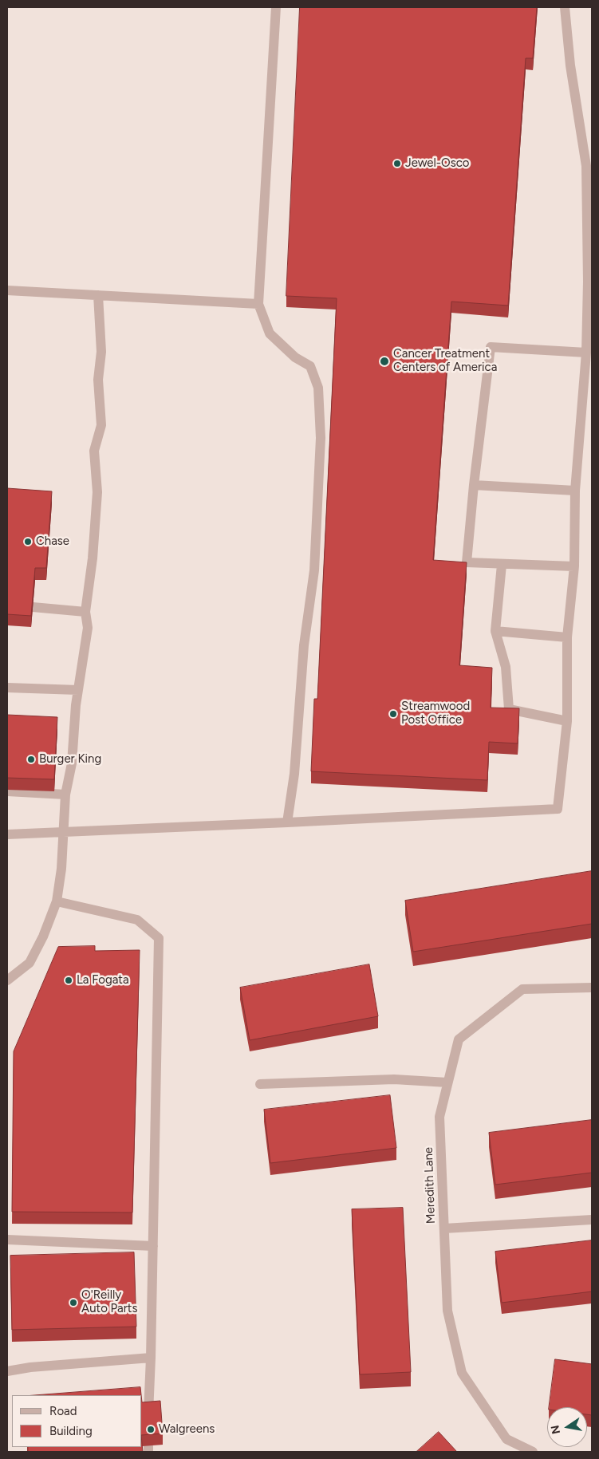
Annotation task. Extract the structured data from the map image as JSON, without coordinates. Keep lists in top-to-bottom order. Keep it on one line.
{"streets":{"street":["Meredith Lane"]},"places":["Jewel-Osco","Cancer Treatment Centers of America","Chase","Streamwood Post Office","Burger King","La Fogata","O'Reilly Auto Parts","Walgreens"],"legend":["Road","Building"],"north":"left"}
